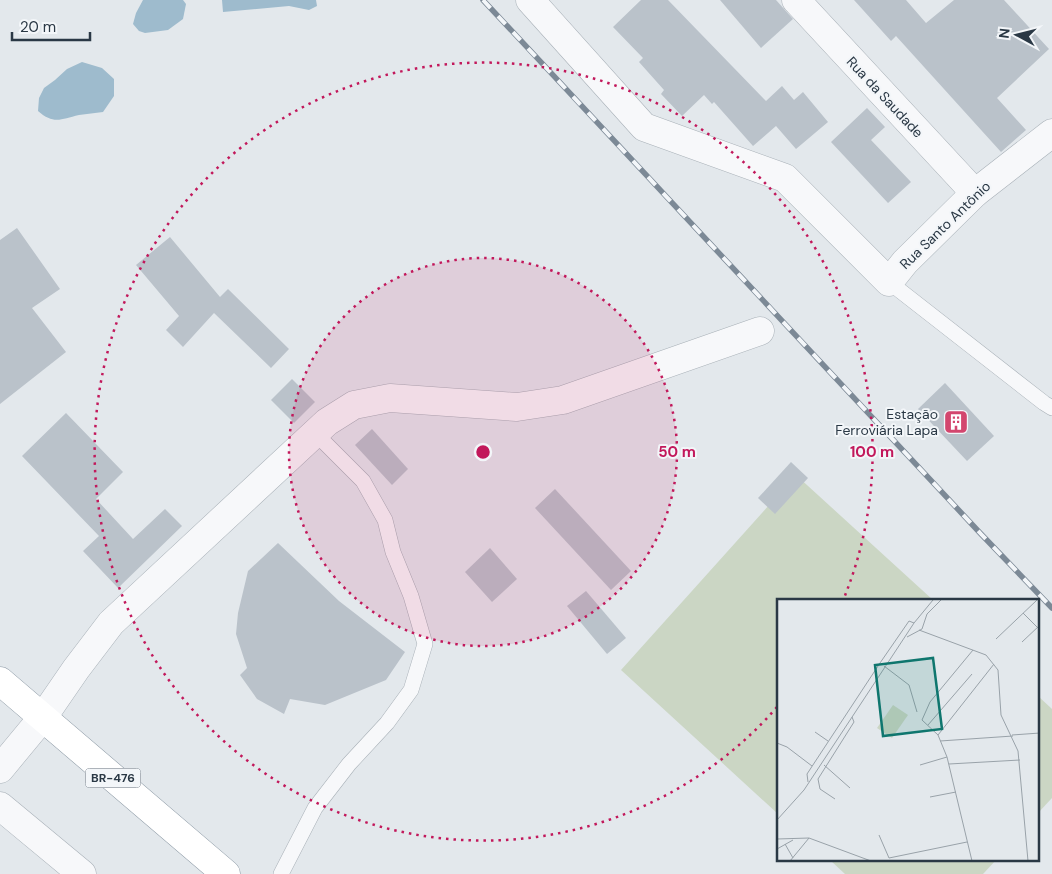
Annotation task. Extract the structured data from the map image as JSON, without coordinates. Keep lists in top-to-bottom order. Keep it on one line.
{"streets":{"highway":["BR-476"],"street":["Rua da Saudade","Rua Santo Antônio"]},"crossings":[["Rua da Saudade","Rua Santo Antônio"]],"places":{"building":["Estação Ferroviária Lapa"]},"scale_bar":"20 m","north":"left","rings":["50 m","100 m"]}
